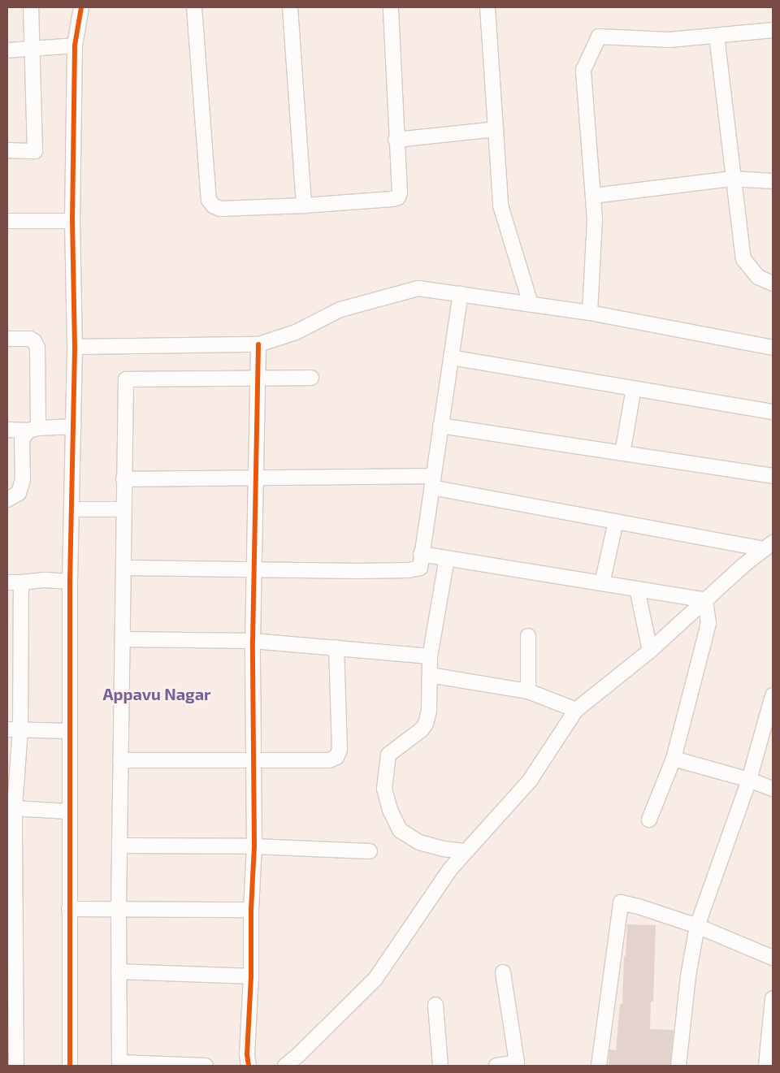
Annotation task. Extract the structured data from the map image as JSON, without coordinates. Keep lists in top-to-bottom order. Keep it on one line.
{"districts":["Appavu Nagar"]}
